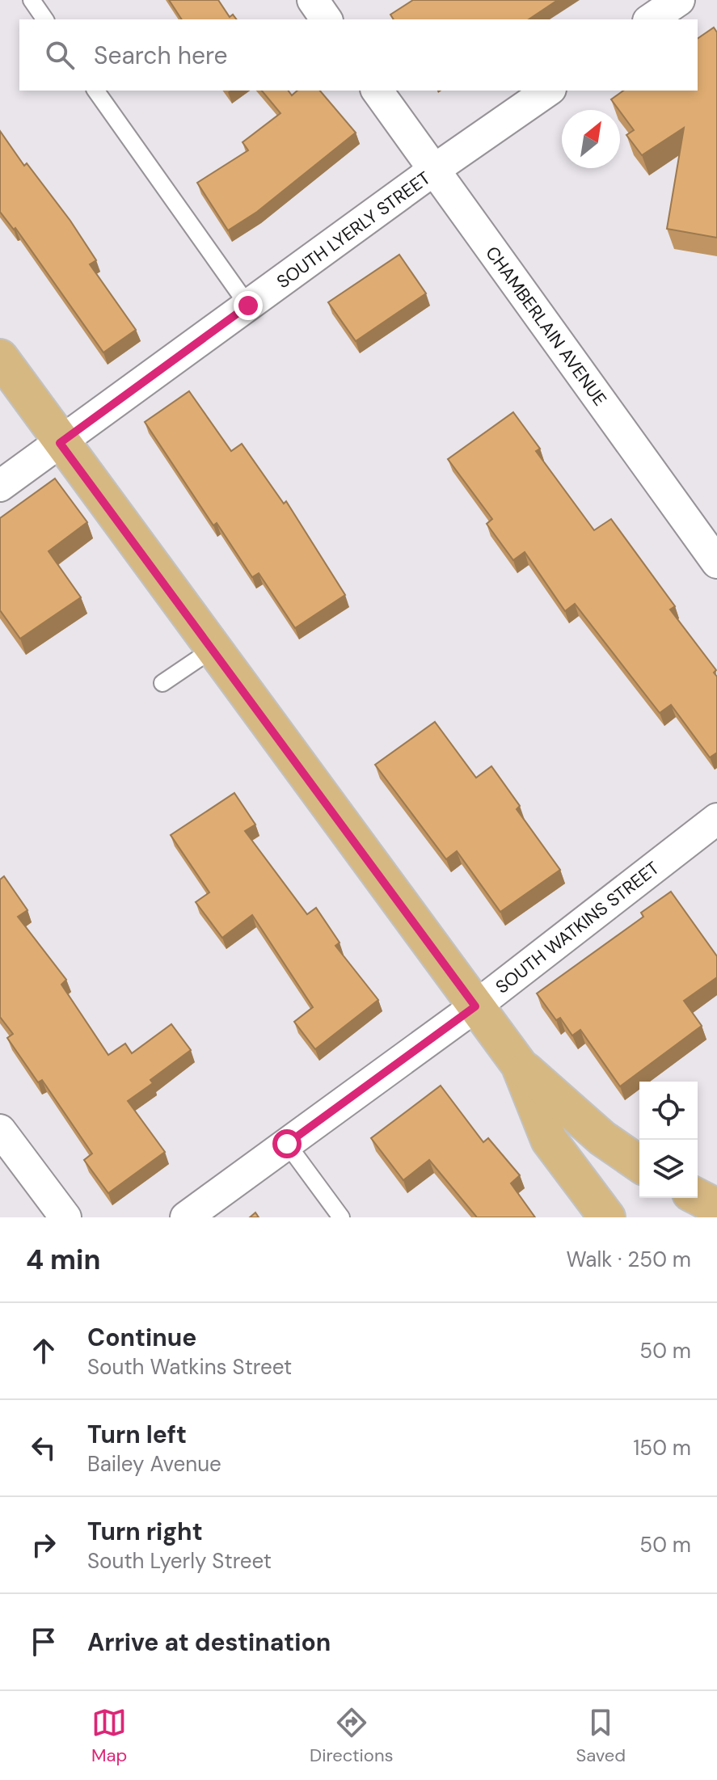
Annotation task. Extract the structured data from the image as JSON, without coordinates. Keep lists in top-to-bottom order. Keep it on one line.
{"streets":{"street":["SOUTH LYERLY STREET","CHAMBERLAIN AVENUE","SOUTH WATKINS STREET"]},"crossings":[["SOUTH LYERLY STREET","CHAMBERLAIN AVENUE"]],"north":"top right","page":{"search":"Search here","heading":["4 min","Walk · 250 m"],"list":[["Continue","South Watkins Street","50 m"],["Turn left","Bailey Avenue","150 m"],["Turn right","South Lyerly Street","50 m"],"Arrive at destination"],"nav":["Map","Directions","Saved"]}}
